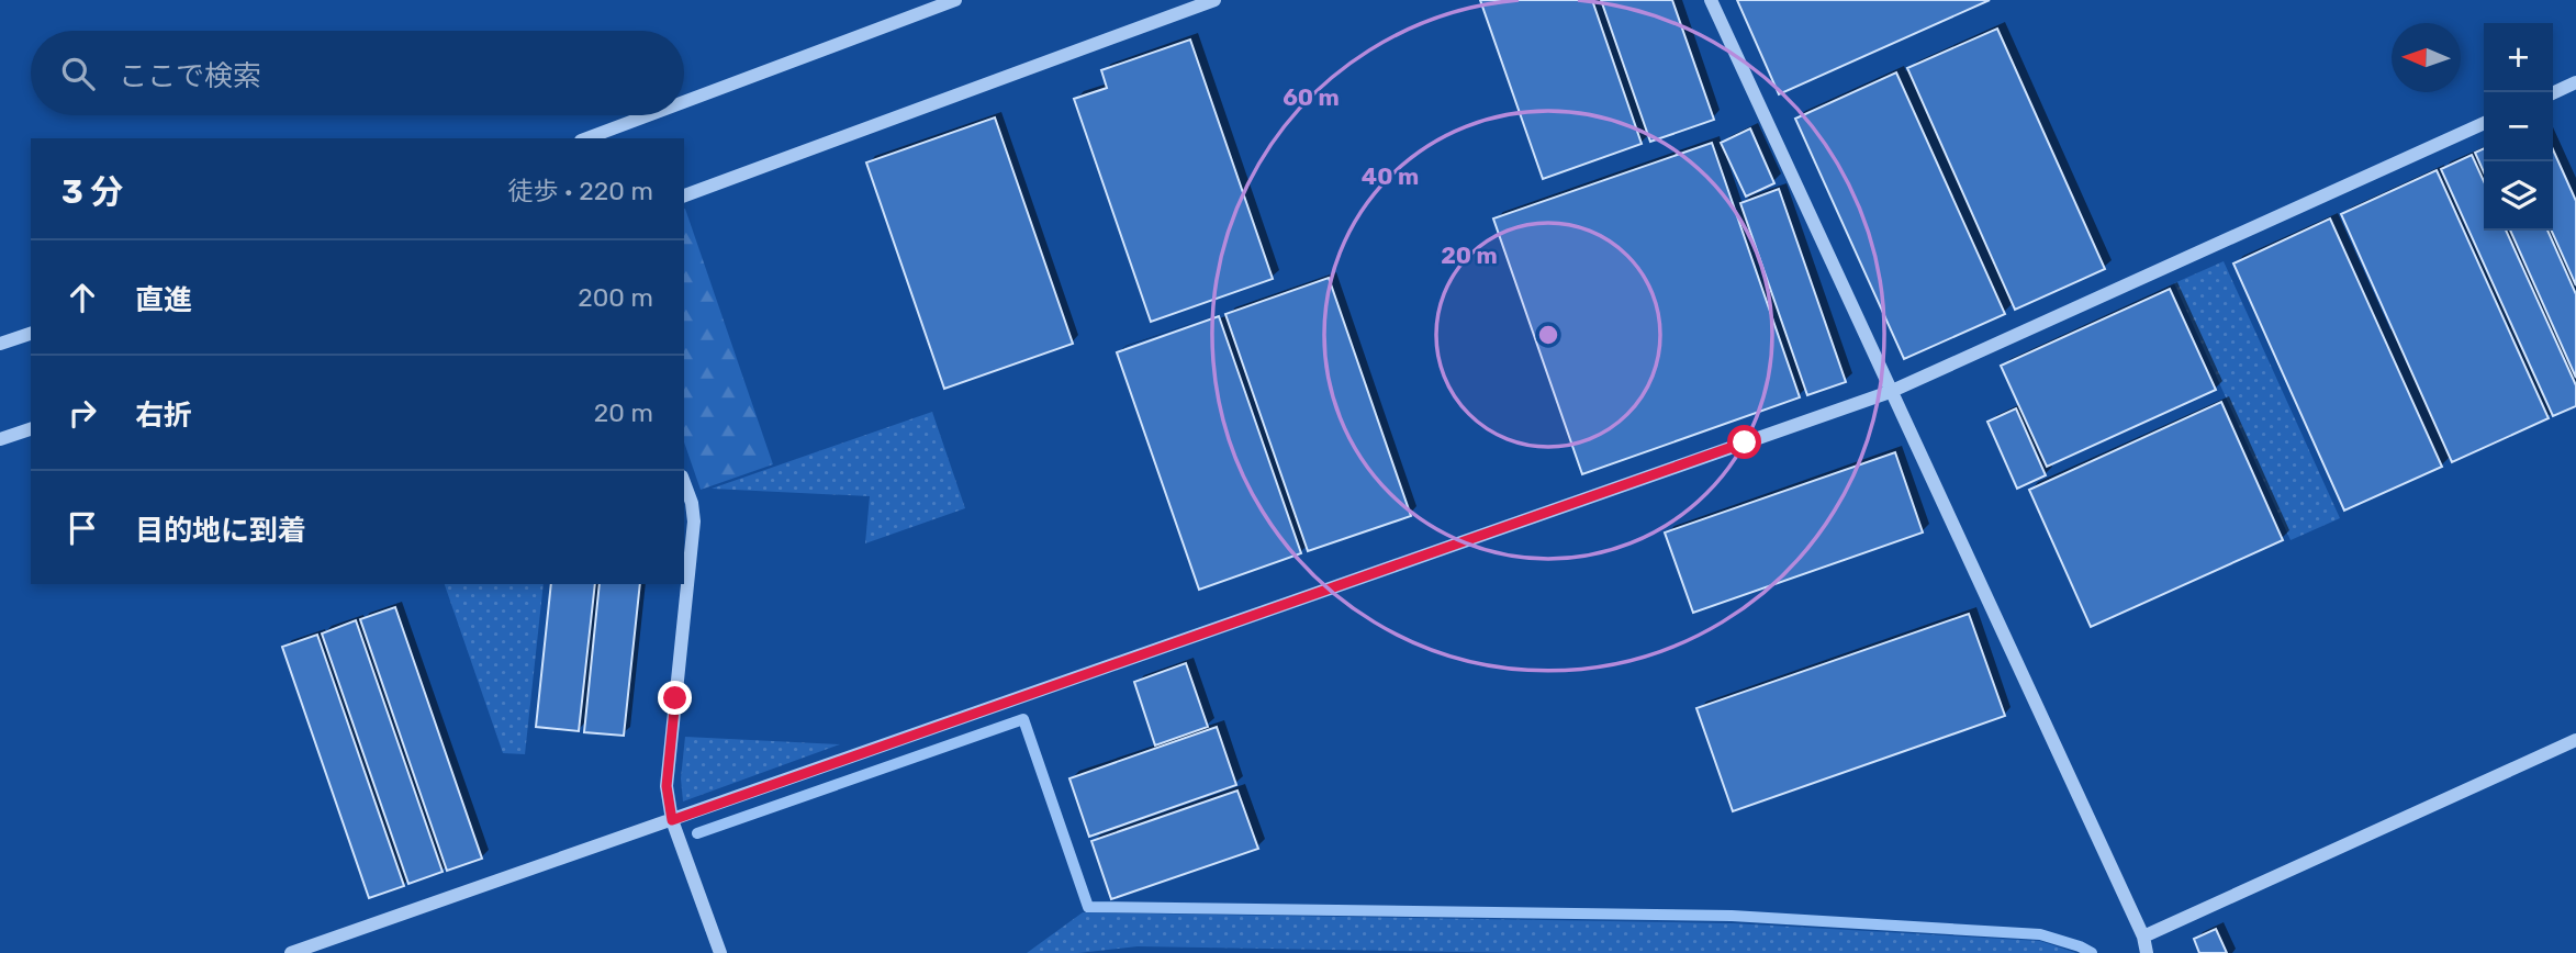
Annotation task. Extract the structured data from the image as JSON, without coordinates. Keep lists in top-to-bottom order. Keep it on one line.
{"north":"left","page":{"map_buttons":["+","−"],"search":"ここで検索","heading":["3 分","徒歩 · 220 m"],"list":[["直進","200 m"],["右折","20 m"],"目的地に到着"]},"rings":["60 m","40 m","20 m"]}
